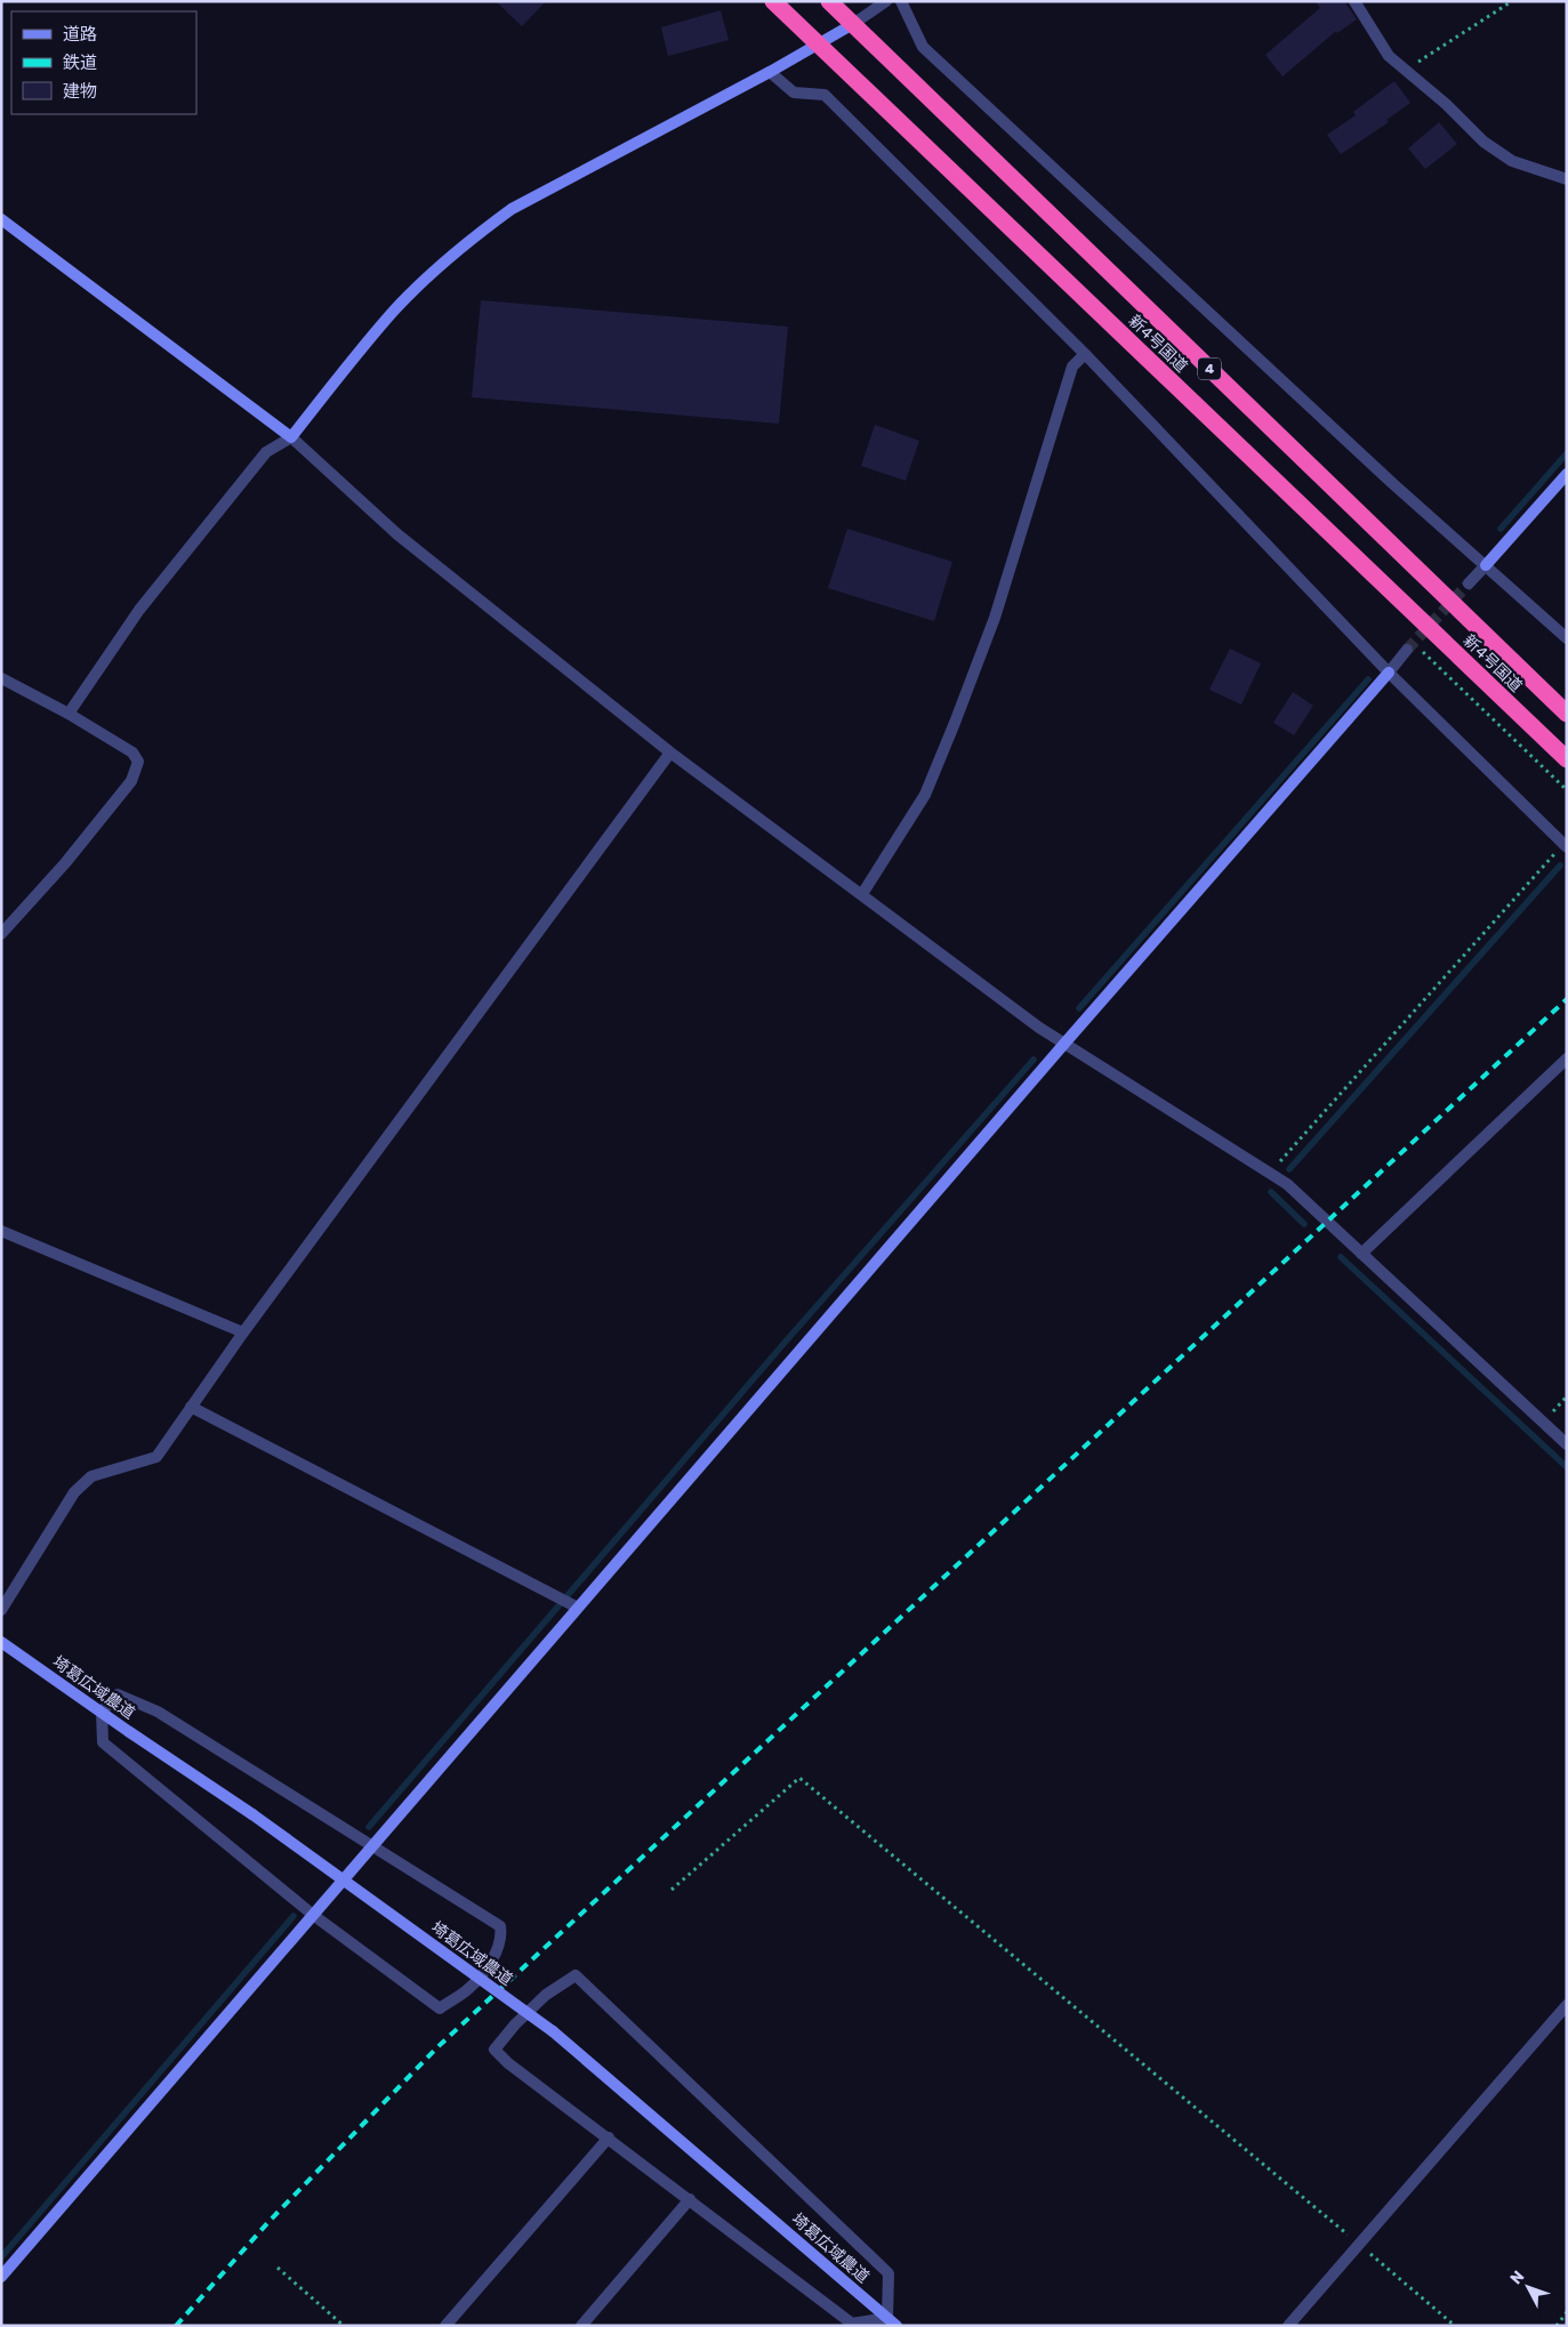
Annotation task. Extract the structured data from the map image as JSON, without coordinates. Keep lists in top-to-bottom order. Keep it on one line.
{"streets":{"highway":["新4号国道","4"],"street":["埼葛広域農道"]},"legend":["道路","鉄道","建物"],"north":"top left"}
